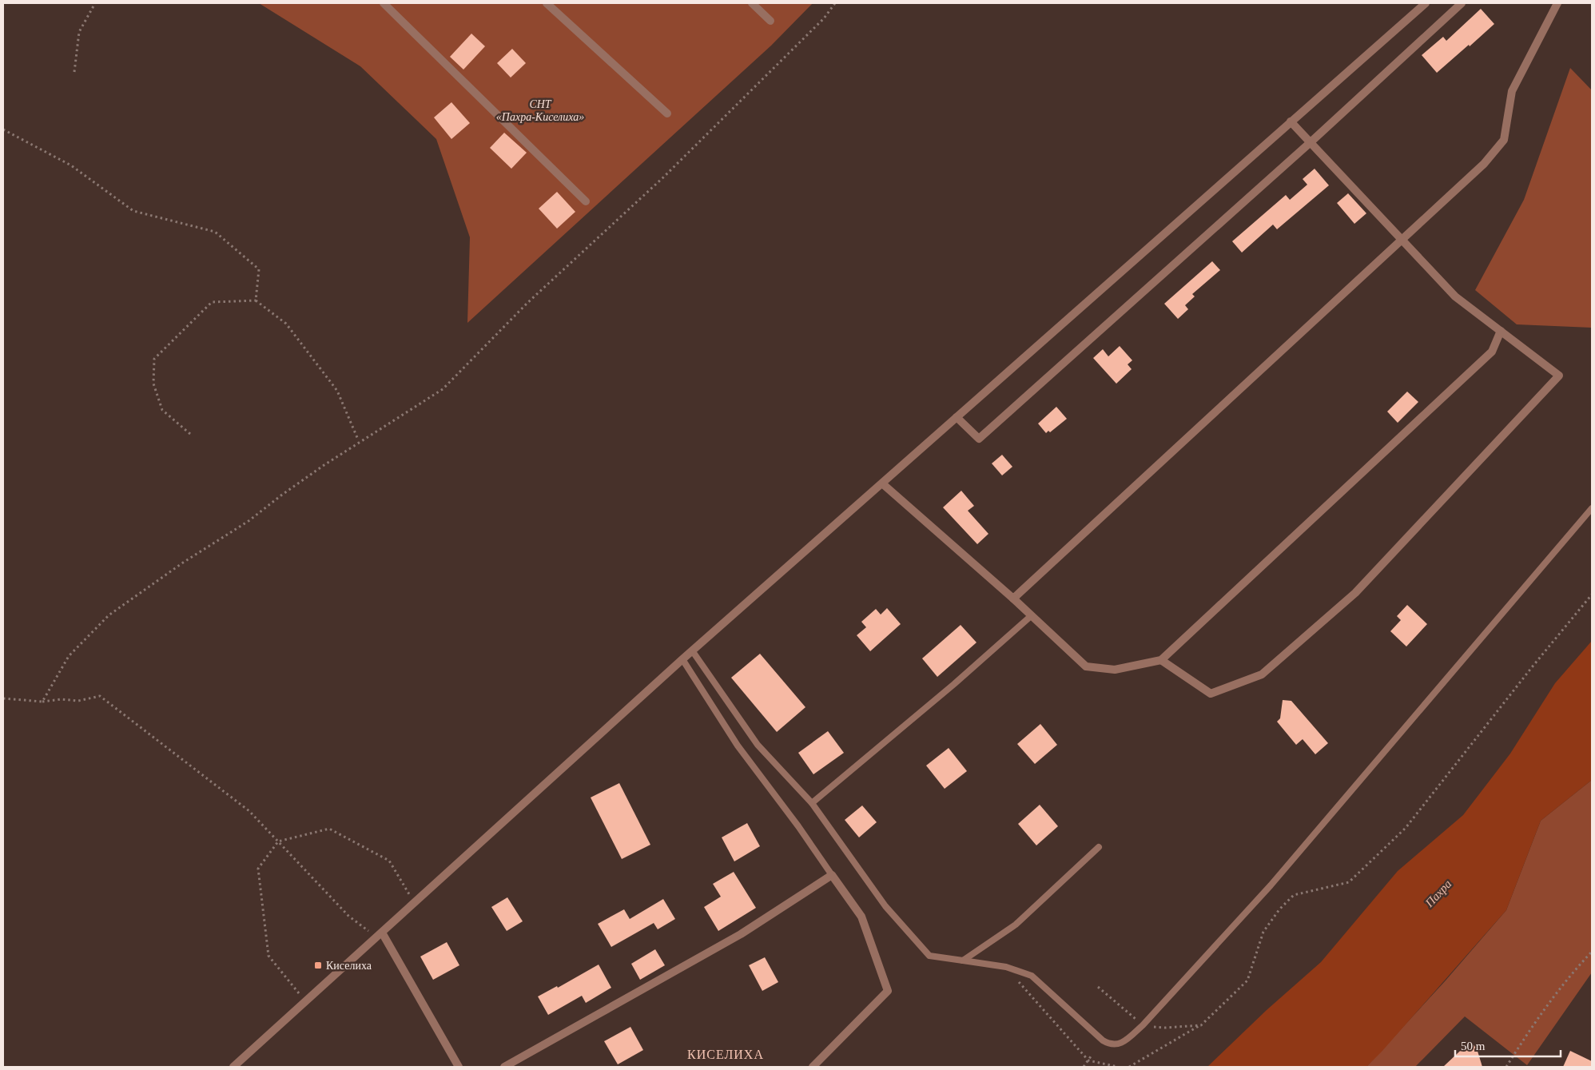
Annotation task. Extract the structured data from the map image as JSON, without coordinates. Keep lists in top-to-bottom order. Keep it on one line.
{"districts":["КИСЕЛИХА"],"water":["Пахра"],"parks":["СНТ «Пахра-Киселиха»"],"places":{"transit":["Киселиха"]},"scale_bar":"50 m"}
